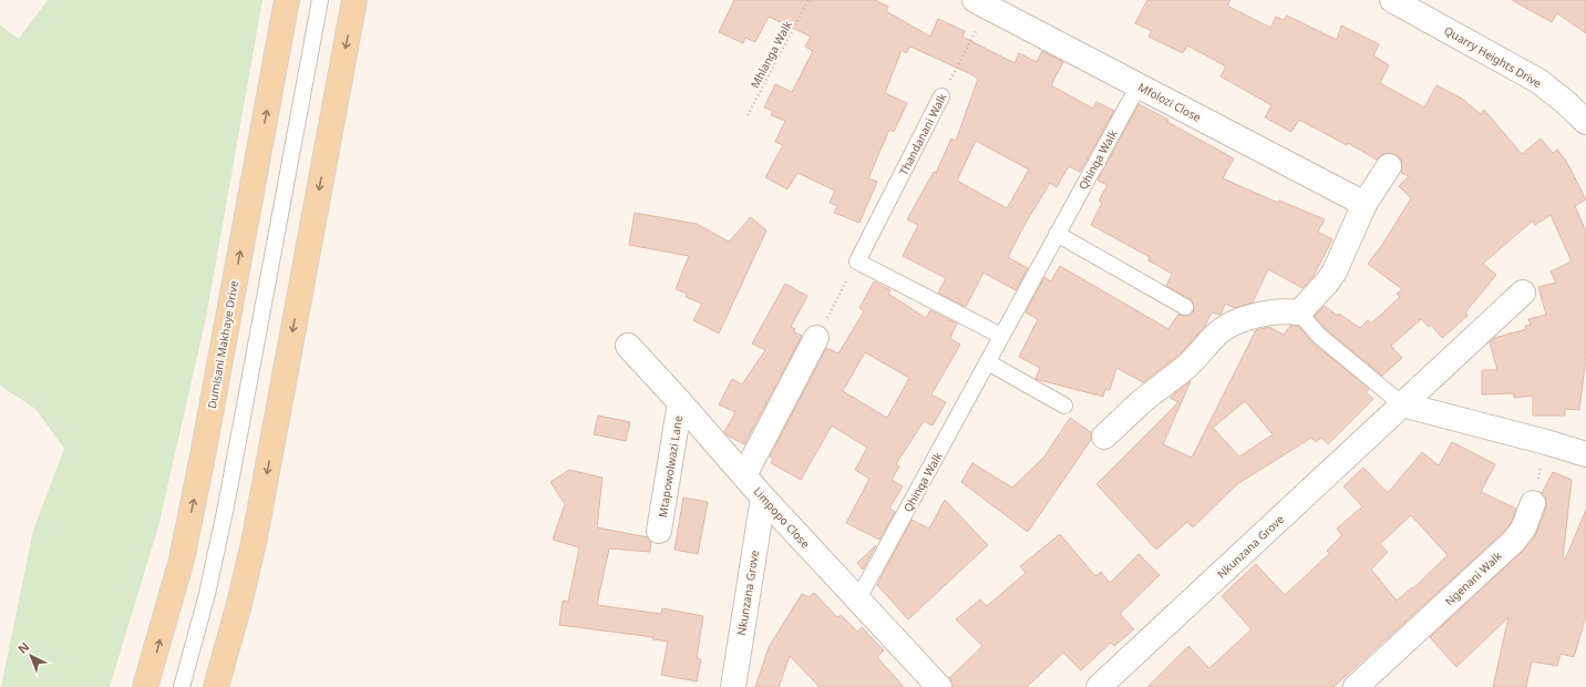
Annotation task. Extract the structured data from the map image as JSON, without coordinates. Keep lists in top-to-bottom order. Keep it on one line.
{"streets":{"main road":["Dumisani Makhaye Drive"],"street":["Quarry Heights Drive","Mfolozi Close","Mtapowolwazi Lane","Limpopo Close","Nkunzana Grove","Ngenani Walk"],"lane":["Thandanani Walk","Qhinqa Walk"],"path":["Mhlanga Walk"]},"crossings":[["Mfolozi Close","Thandanani Walk"],["Mfolozi Close","Qhinqa Walk"],["Qhinqa Walk","Limpopo Close"],["Mtapowolwazi Lane","Limpopo Close"],["Limpopo Close","Nkunzana Grove"]],"north":"top left"}
